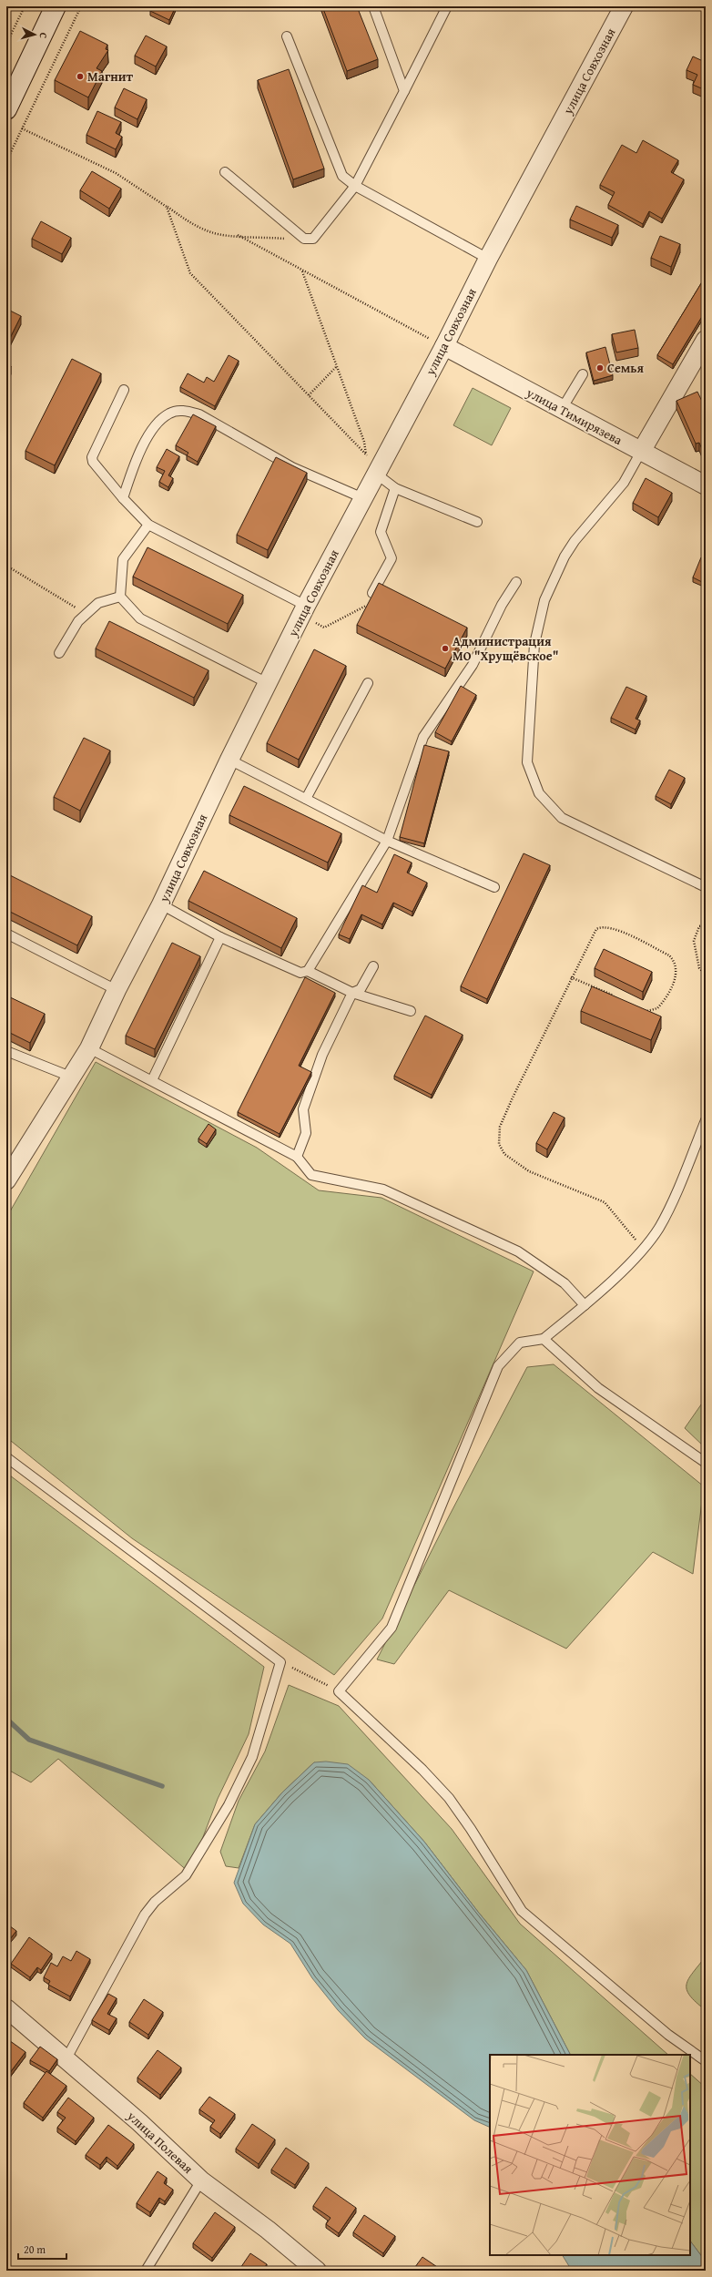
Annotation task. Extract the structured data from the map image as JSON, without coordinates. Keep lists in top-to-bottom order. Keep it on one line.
{"streets":{"street":["улица Совхозная","улица Тимирязева","улица Полевая"]},"crossings":[["улица Совхозная","улица Тимирязева"]],"places":["Магнит","Семья","Администрация МО \"Хрущёвское\""],"scale_bar":"20 m","north":"right"}
